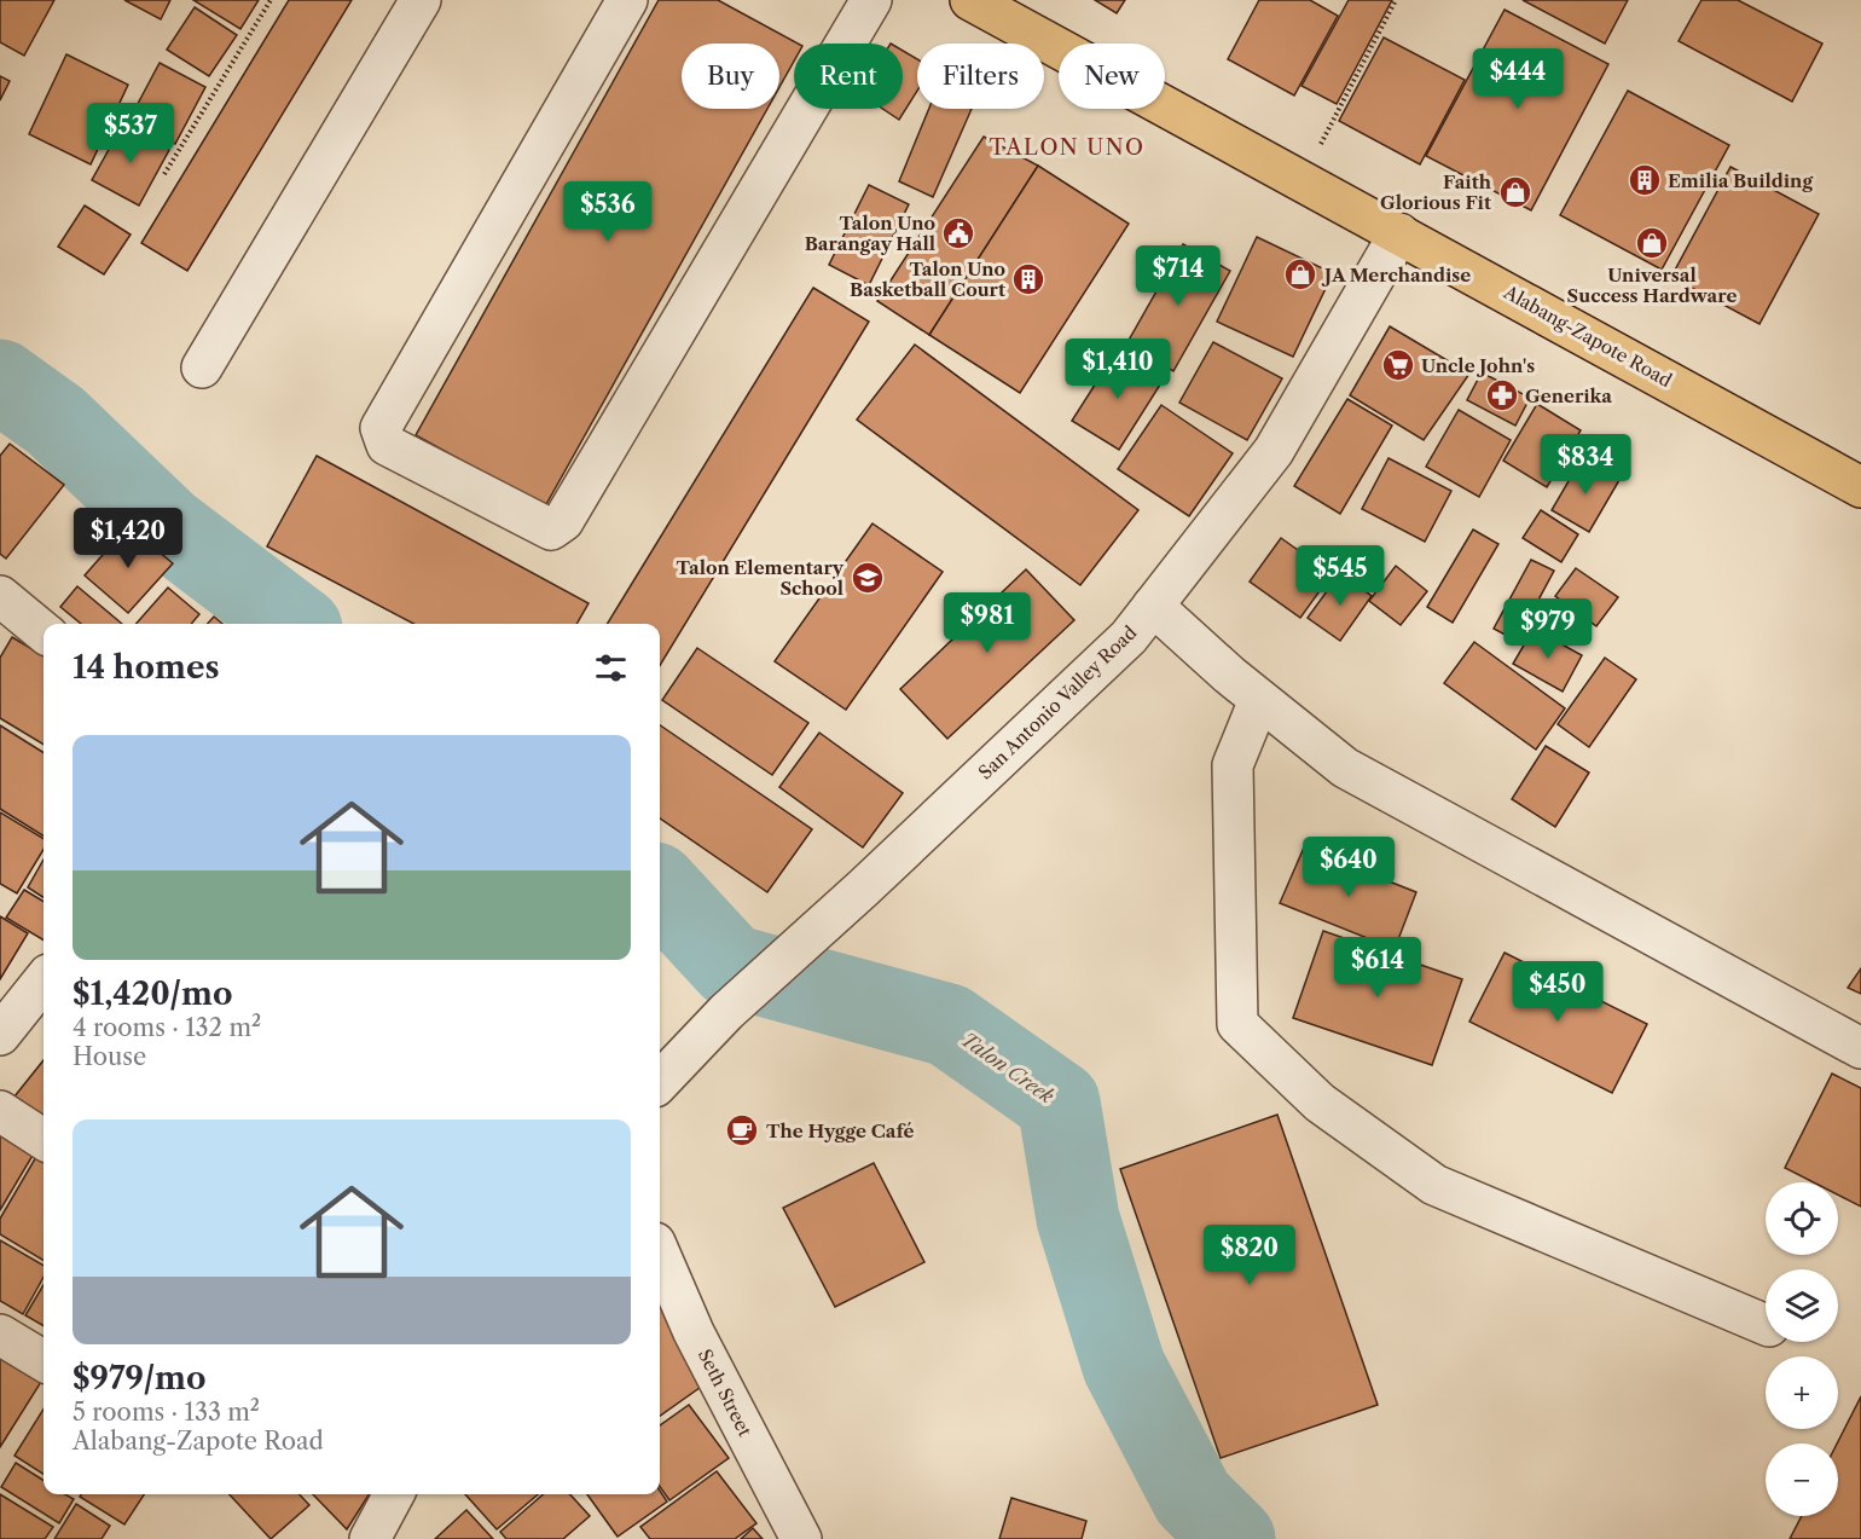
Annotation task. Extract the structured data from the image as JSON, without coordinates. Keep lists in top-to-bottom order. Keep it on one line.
{"streets":{"highway":["Alabang-Zapote Road"],"street":["San Antonio Valley Road","Seth Street"]},"crossings":[["Alabang-Zapote Road","San Antonio Valley Road"]],"districts":["TALON UNO"],"water":["Talon Creek"],"places":{"building":["Emilia Building","Talon Uno Basketball Court"],"shop":["Faith Glorious Fit","Universal Success Hardware","JA Merchandise"],"public building":["Talon Uno Barangay Hall"],"supermarket":["Uncle John's"],"pharmacy":["Generika"],"school or university":["Talon Elementary School"],"cafe":["The Hygge Café"]},"page":{"chip":["Buy","Rent","Filters","New"],"price":["$444","$537","$536","$714","$1,410","$834","$1,420","$545","$981","$979","$640","$614","$450","$820"],"heading":"14 homes","list":[{"name":"$1,420/mo","note":"4 rooms · 132 m² · House"},{"name":"$979/mo","note":"5 rooms · 133 m² · Alabang-Zapote Road"}],"map_buttons":["+","−"]}}
